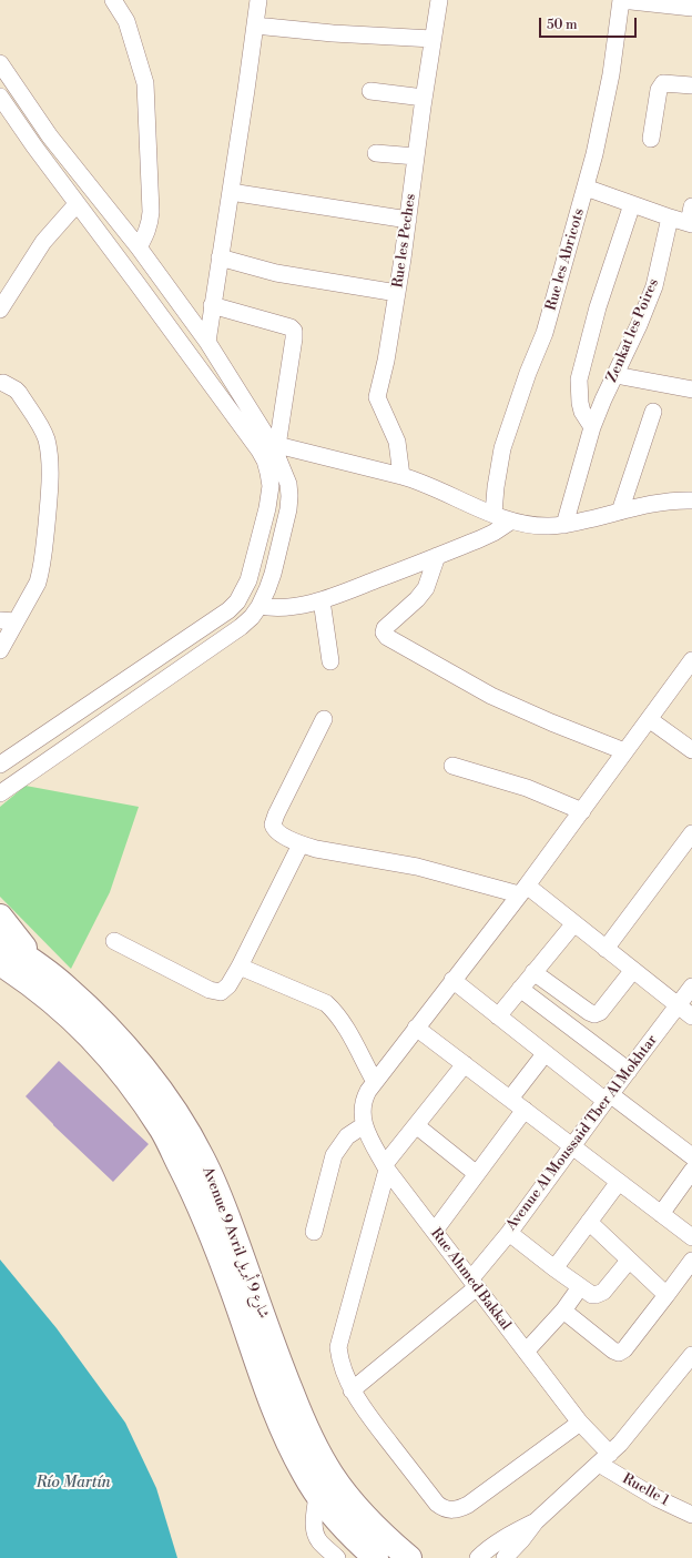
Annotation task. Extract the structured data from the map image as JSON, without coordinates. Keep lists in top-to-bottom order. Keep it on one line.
{"streets":{"highway":["Avenue 9 Avril شارع 9 أبريل"],"street":["Rue les Peches","Rue les Abricots","Zenkat les Poires","Avenue Al Moussaid Tber Al Mokhtar","Rue Ahmed Bakkal","Ruelle 1"]},"crossings":[["Avenue Al Moussaid Tber Al Mokhtar","Rue Ahmed Bakkal"],["Rue Ahmed Bakkal","Ruelle 1"]],"water":["Río Martín"],"scale_bar":"50 m"}
